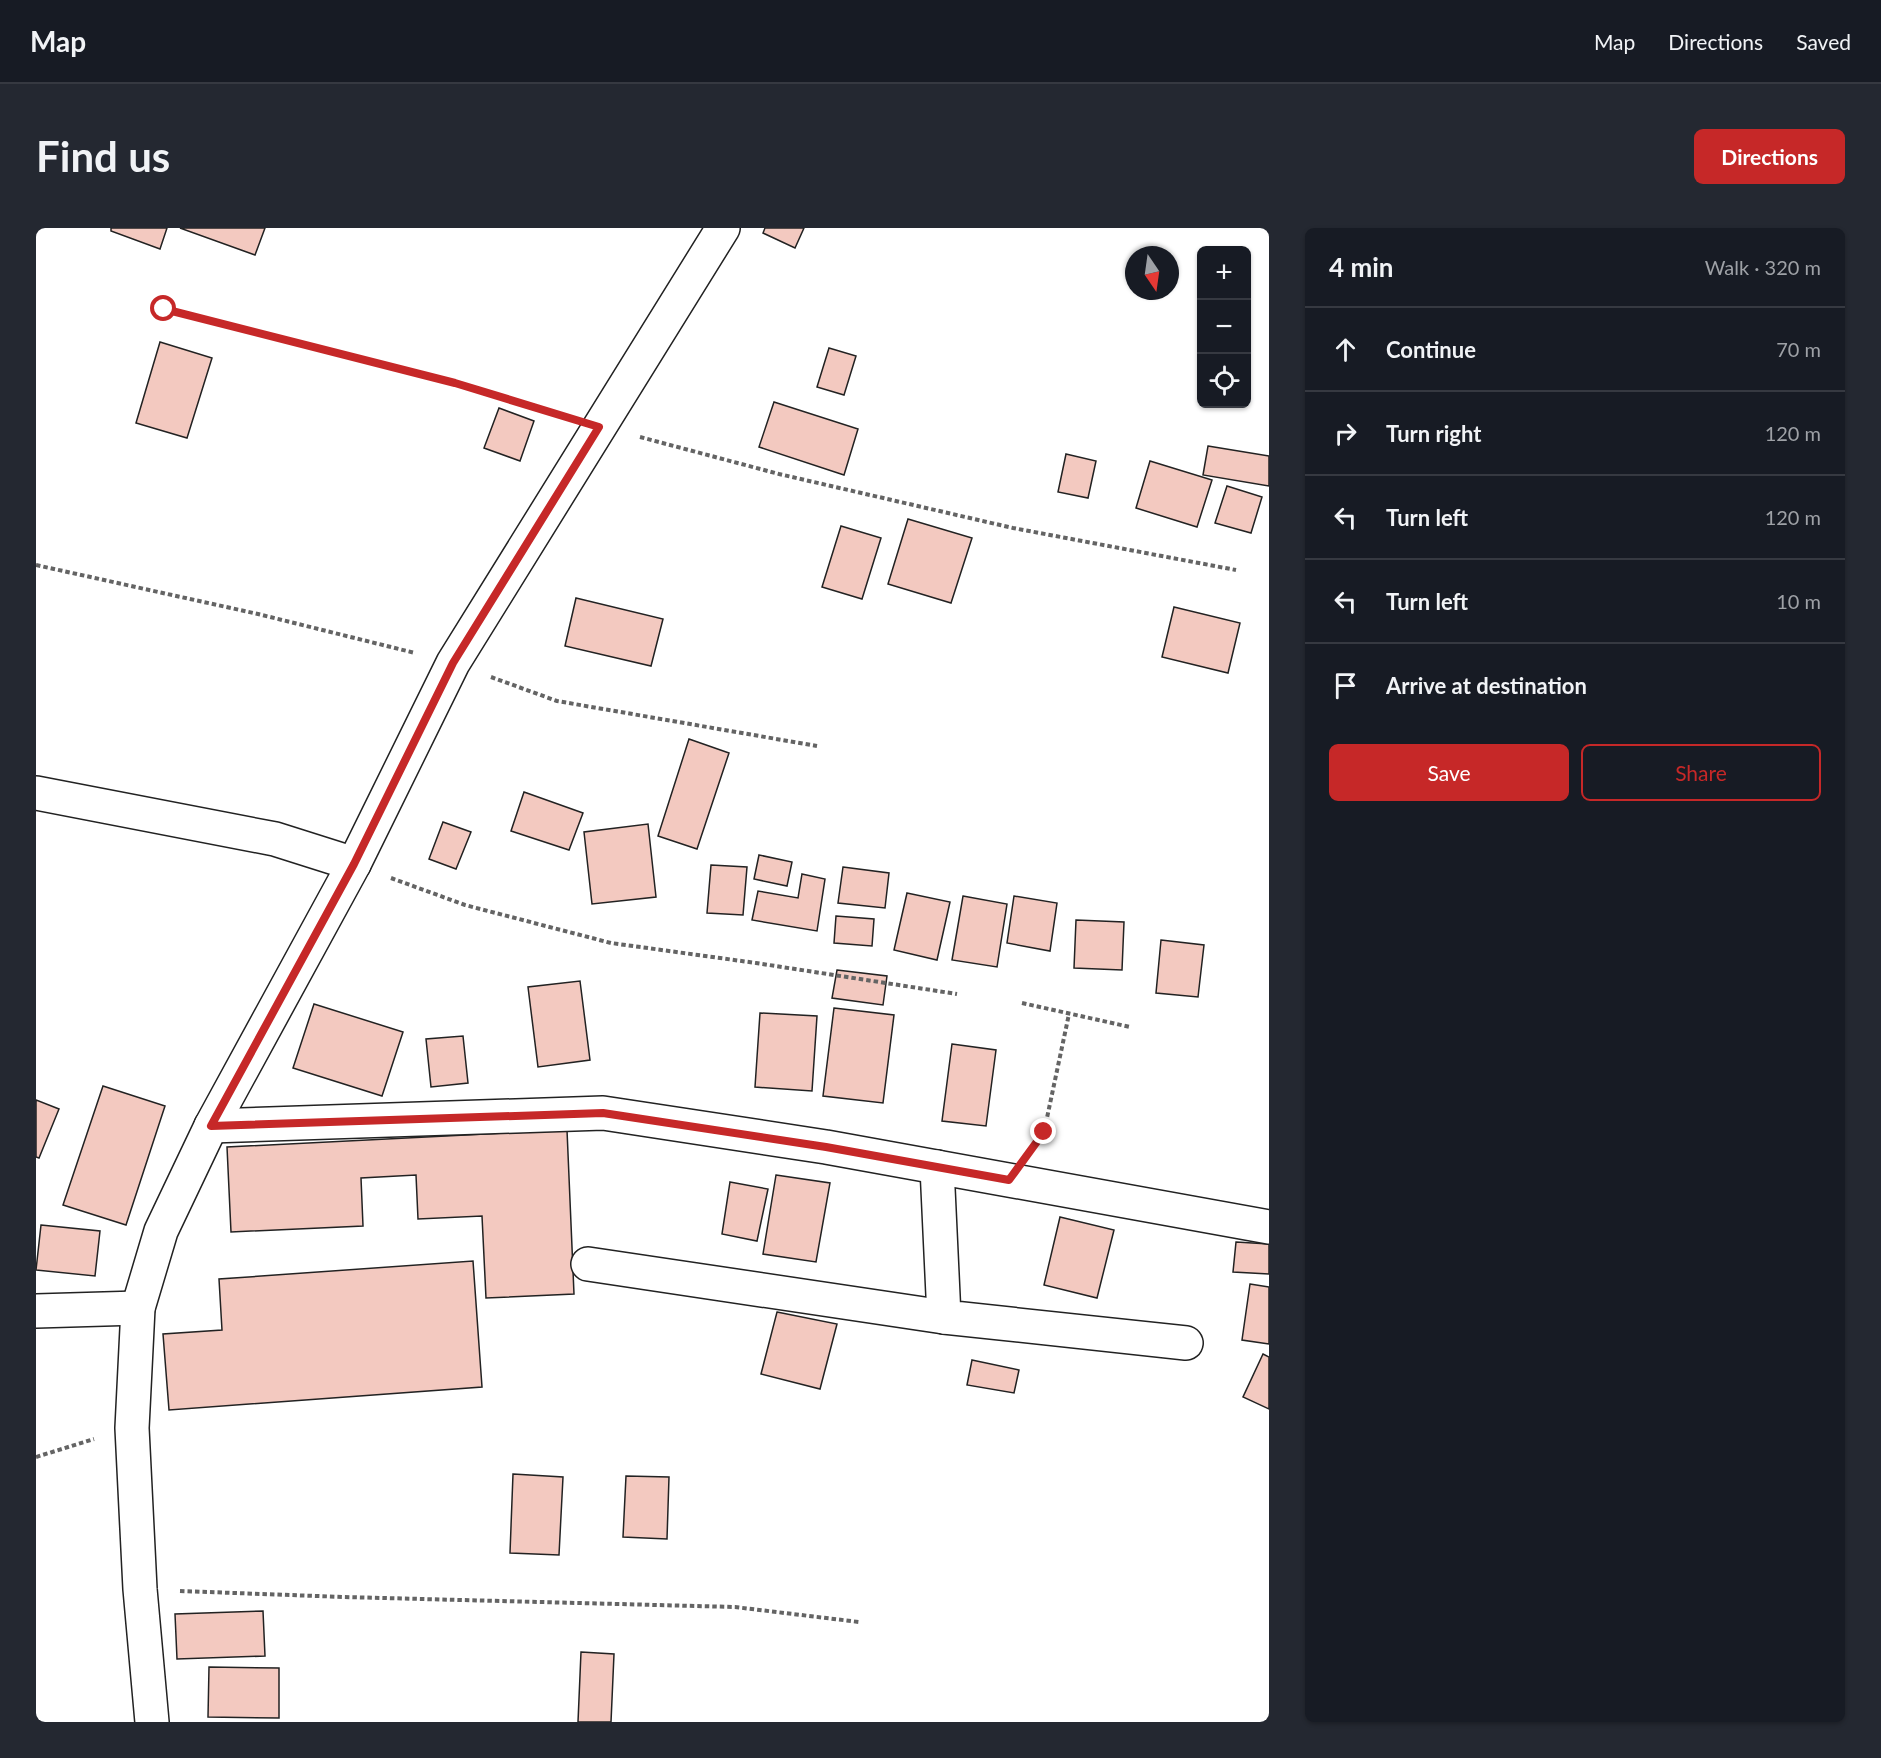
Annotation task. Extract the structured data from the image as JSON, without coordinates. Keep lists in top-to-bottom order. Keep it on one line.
{"north":"bottom","page":{"header":"Map","nav":["Map","Directions","Saved"],"buttons":["Directions",["Save","Share"]],"title":"Find us","heading":["4 min","Walk · 320 m"],"map_buttons":["+","−"],"list":[["Continue","70 m"],["Turn right","120 m"],["Turn left","120 m"],["Turn left","10 m"],"Arrive at destination"]}}
